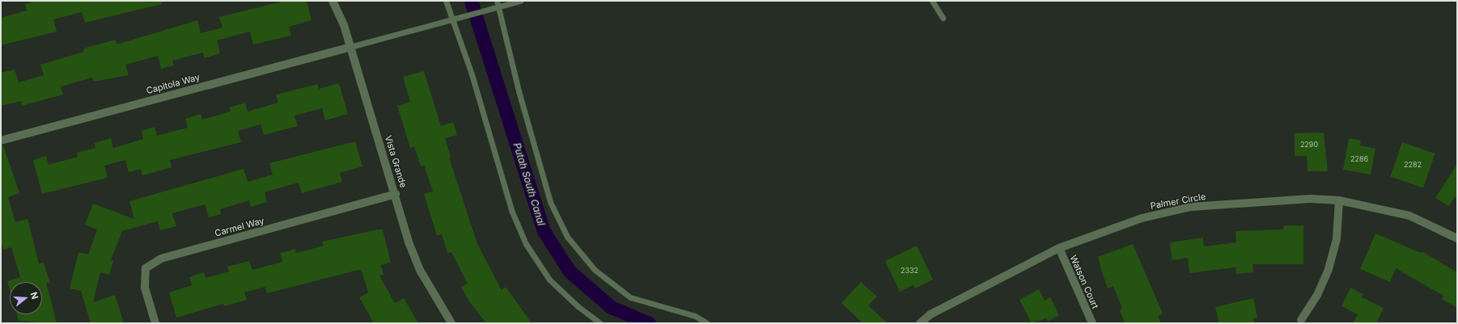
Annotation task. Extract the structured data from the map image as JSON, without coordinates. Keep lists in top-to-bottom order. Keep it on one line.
{"streets":{"street":["Capitola Way","Vista Grande","Palmer Circle","Carmel Way","Watson Court"]},"crossings":[["Capitola Way","Vista Grande"],["Vista Grande","Carmel Way"],["Palmer Circle","Watson Court"]],"water":["Putah South Canal"],"house_numbers":["2290","2286","2282","2332"],"north":"right"}
